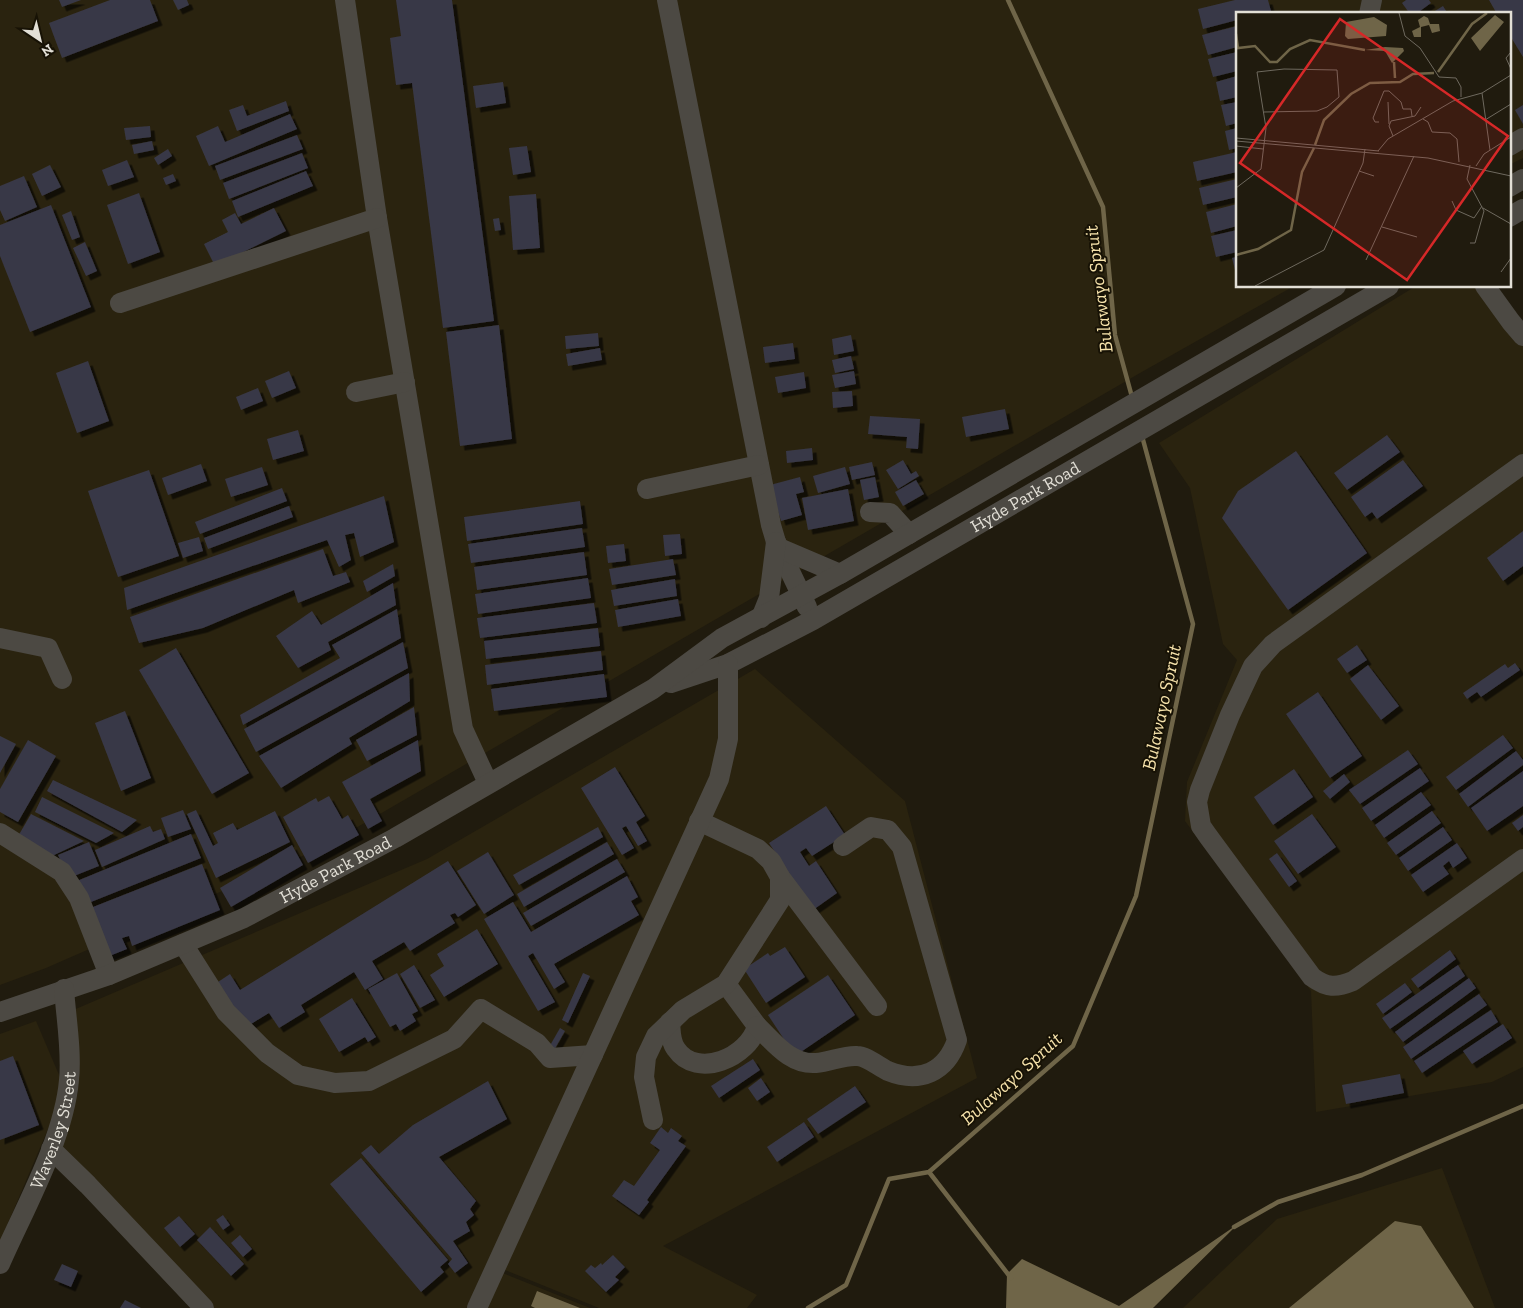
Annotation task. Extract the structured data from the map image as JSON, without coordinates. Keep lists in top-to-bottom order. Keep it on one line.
{"streets":{"street":["Hyde Park Road","Waverley Street"]},"crossings":[["Hyde Park Road","Waverley Street"]],"water":["Bulawayo Spruit"],"north":"bottom right"}
